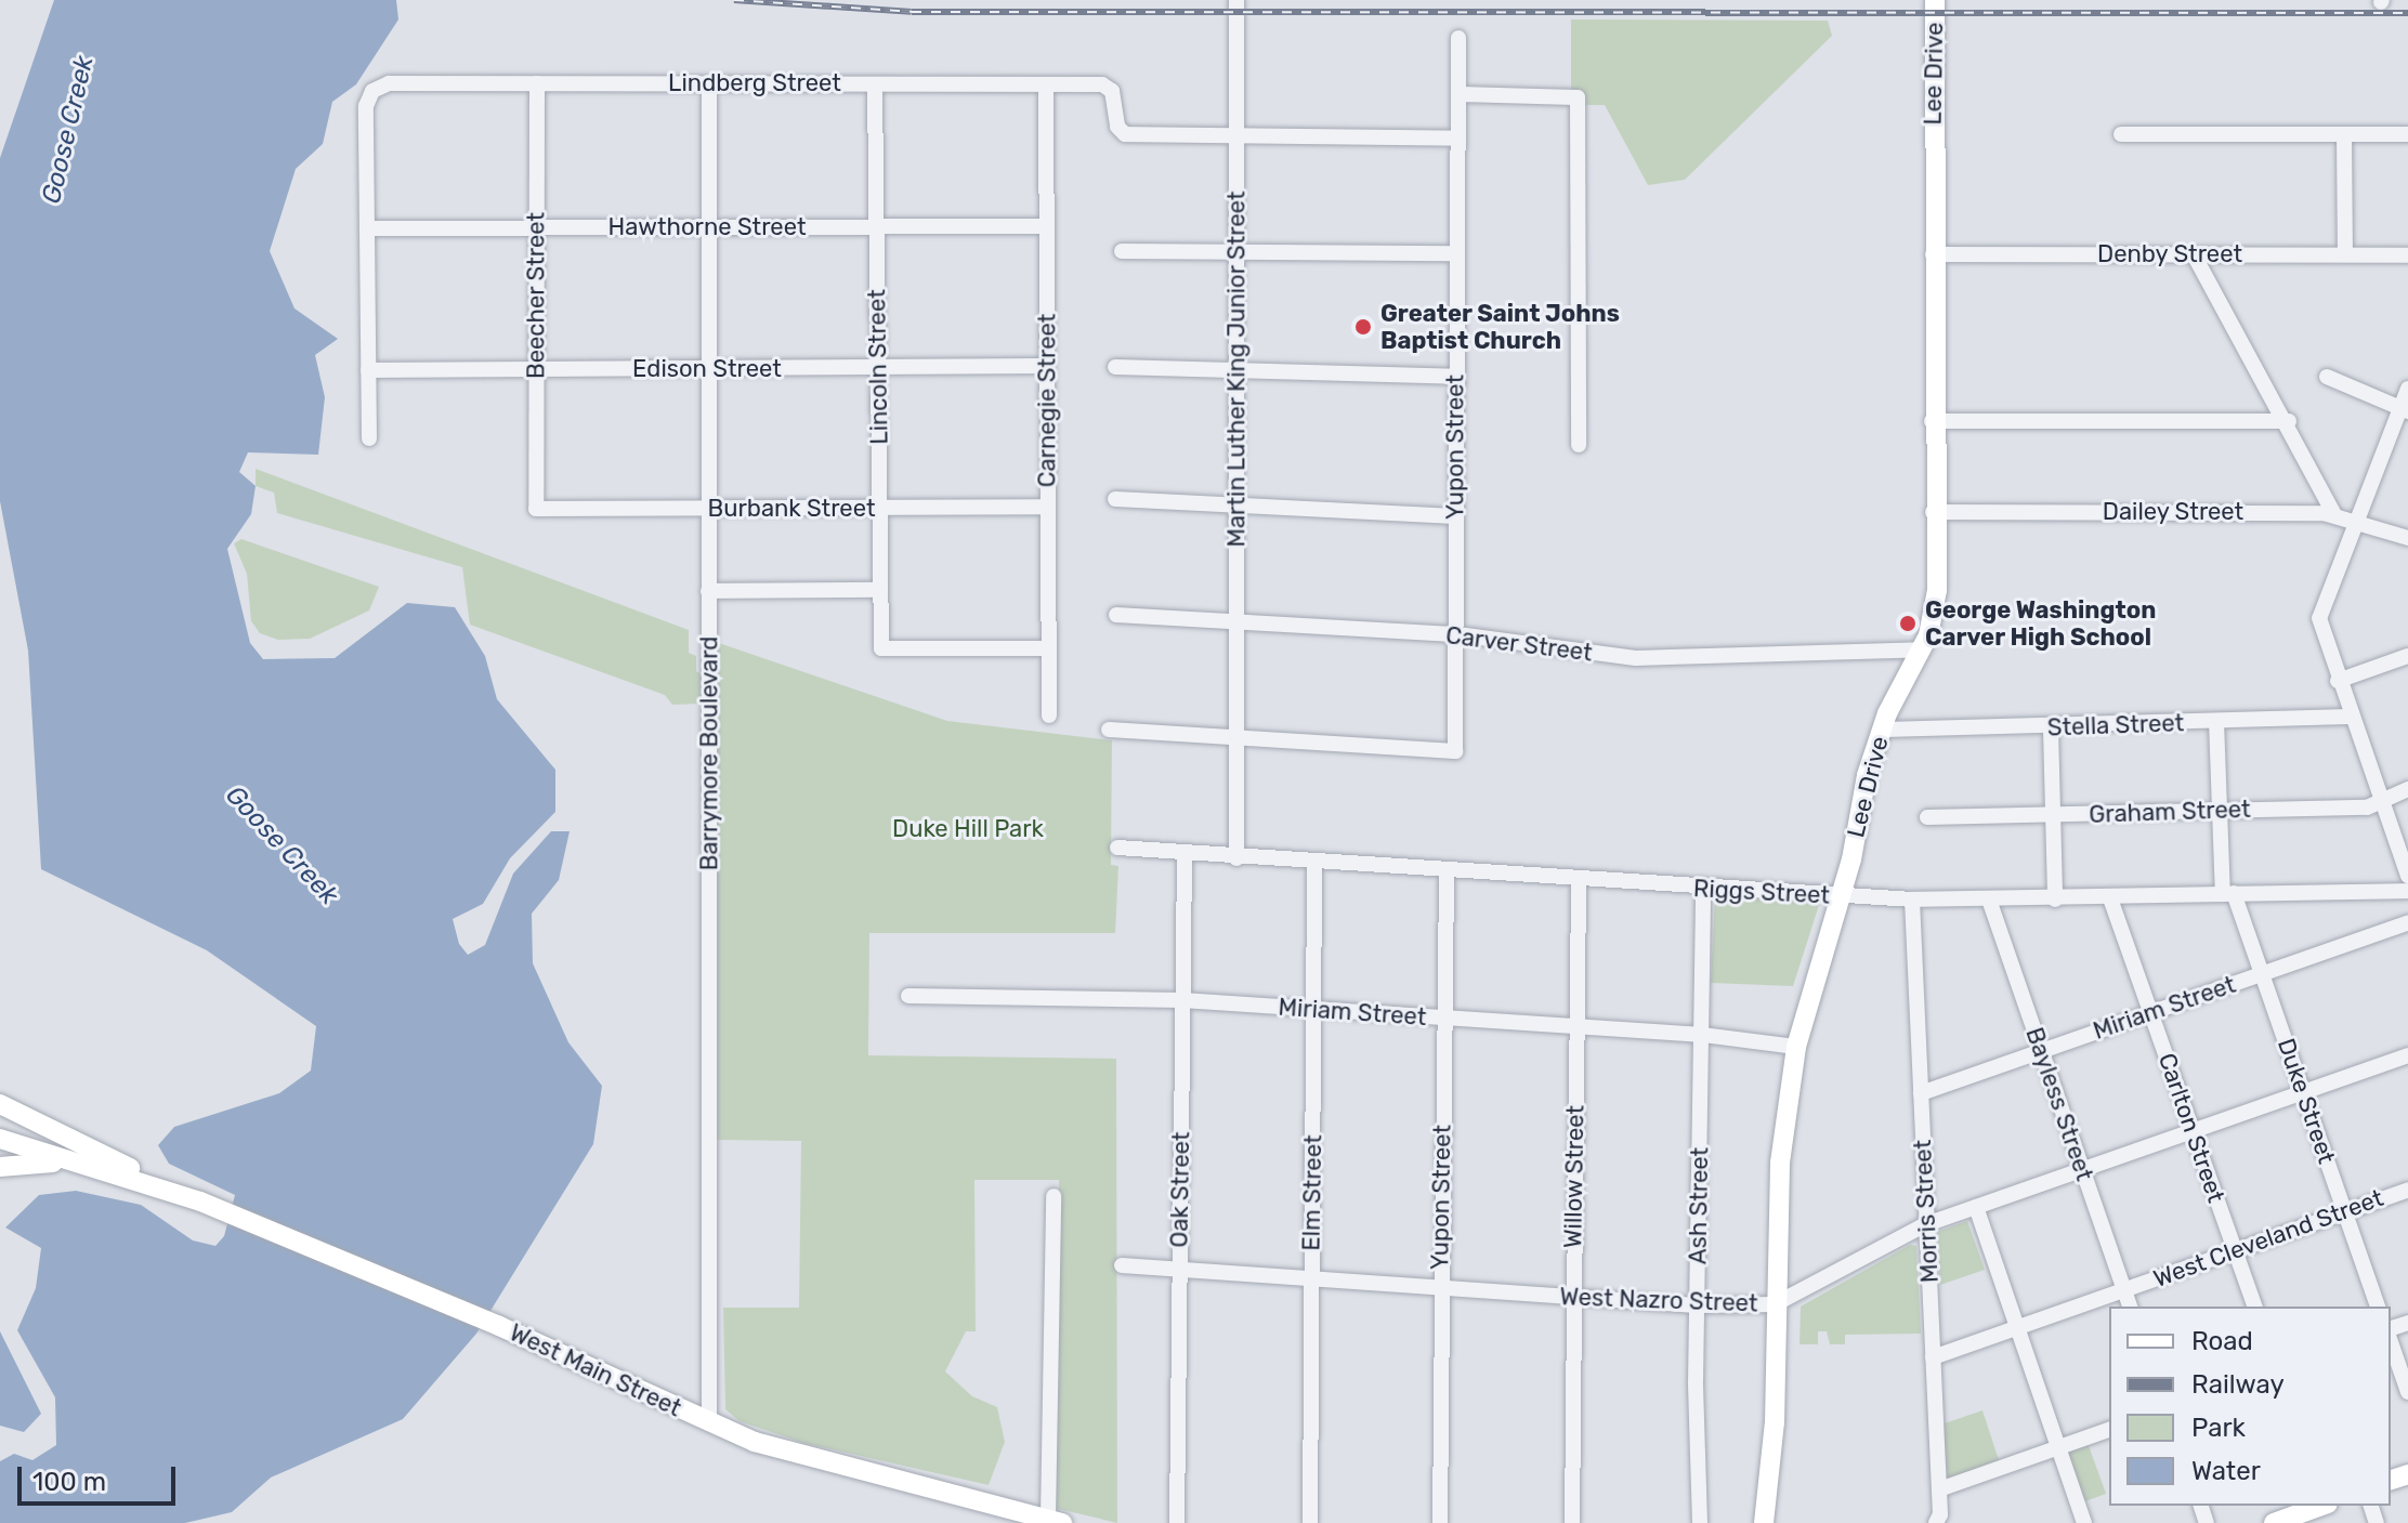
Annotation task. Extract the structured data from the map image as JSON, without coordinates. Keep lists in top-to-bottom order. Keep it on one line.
{"streets":{"main road":["Lee Drive","West Main Street"],"street":["Lindberg Street","Hawthorne Street","Denby Street","Beecher Street","Lincoln Street","Edison Street","Martin Luther King Junior Street","Carnegie Street","Yupon Street","Burbank Street","Dailey Street","Carver Street","Stella Street","Barrymore Boulevard","Graham Street","Riggs Street","Miriam Street","Duke Street","Bayless Street","Carlton Street","Willow Street","Oak Street","Elm Street","Ash Street","Morris Street","West Cleveland Street","West Nazro Street"]},"crossings":[["Lee Drive","Denby Street"],["Lee Drive","Dailey Street"],["Lee Drive","Carver Street"],["Lee Drive","Stella Street"],["Lee Drive","Riggs Street"],["Lee Drive","Miriam Street"],["Lee Drive","West Nazro Street"],["Lindberg Street","Hawthorne Street"],["Lindberg Street","Beecher Street"],["Lindberg Street","Lincoln Street"],["Lindberg Street","Martin Luther King Junior Street"],["Lindberg Street","Carnegie Street"],["Lindberg Street","Barrymore Boulevard"],["Hawthorne Street","Beecher Street"],["Hawthorne Street","Lincoln Street"],["Hawthorne Street","Carnegie Street"],["Hawthorne Street","Barrymore Boulevard"],["Beecher Street","Edison Street"],["Beecher Street","Burbank Street"],["Lincoln Street","Edison Street"],["Lincoln Street","Carnegie Street"],["Lincoln Street","Burbank Street"],["Edison Street","Carnegie Street"],["Edison Street","Barrymore Boulevard"],["Martin Luther King Junior Street","Yupon Street"],["Martin Luther King Junior Street","Carver Street"],["Martin Luther King Junior Street","Riggs Street"],["Carnegie Street","Burbank Street"],["Yupon Street","Carver Street"],["Yupon Street","Riggs Street"],["Yupon Street","Miriam Street"],["Yupon Street","West Nazro Street"],["Burbank Street","Barrymore Boulevard"],["Stella Street","Duke Street"],["Barrymore Boulevard","West Main Street"],["Graham Street","Duke Street"],["Riggs Street","Duke Street"],["Riggs Street","Bayless Street"],["Riggs Street","Carlton Street"],["Riggs Street","Willow Street"],["Riggs Street","Oak Street"],["Riggs Street","Elm Street"],["Riggs Street","Ash Street"],["Riggs Street","Morris Street"],["Miriam Street","Duke Street"],["Miriam Street","Bayless Street"],["Miriam Street","Carlton Street"],["Miriam Street","Willow Street"],["Miriam Street","Oak Street"],["Miriam Street","Elm Street"],["Miriam Street","Ash Street"],["Miriam Street","Morris Street"],["Duke Street","West Cleveland Street"],["Duke Street","West Nazro Street"],["Bayless Street","West Cleveland Street"],["Bayless Street","West Nazro Street"],["Carlton Street","West Cleveland Street"],["Carlton Street","West Nazro Street"],["Willow Street","West Nazro Street"],["Oak Street","West Nazro Street"],["Elm Street","West Nazro Street"],["Ash Street","West Nazro Street"],["Morris Street","West Cleveland Street"],["Morris Street","West Nazro Street"]],"water":["Goose Creek"],"parks":["Duke Hill Park"],"places":["Greater Saint Johns Baptist Church","George Washington Carver High School"],"legend":["Road","Railway","Park","Water"],"scale_bar":"100 m"}
